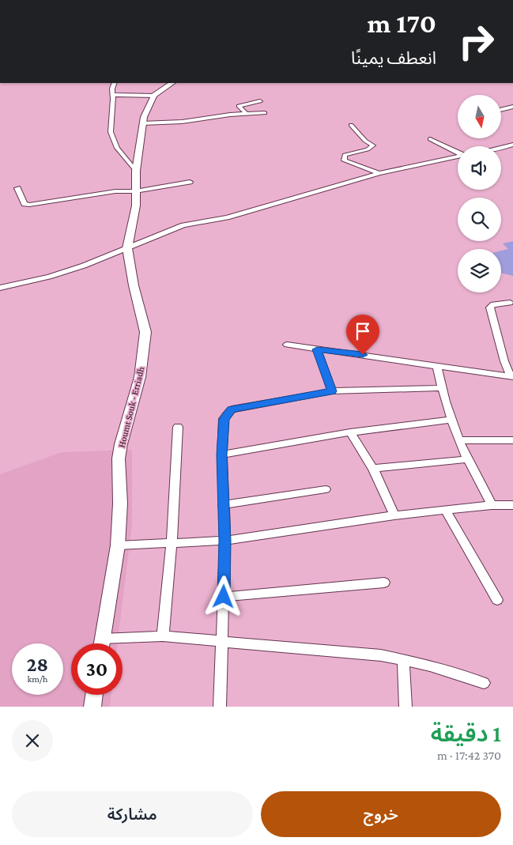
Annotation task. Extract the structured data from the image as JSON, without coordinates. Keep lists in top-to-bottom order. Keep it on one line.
{"streets":{"street":["Houmt Souk - Erriadh"]},"north":"bottom","page":{"turn":["170 m","انعطف يمينًا"],"speed":"28 km/h","limit":"30","heading":["1 دقيقة","370 m · 17:42"],"buttons":["خروج","مشاركة"]}}
